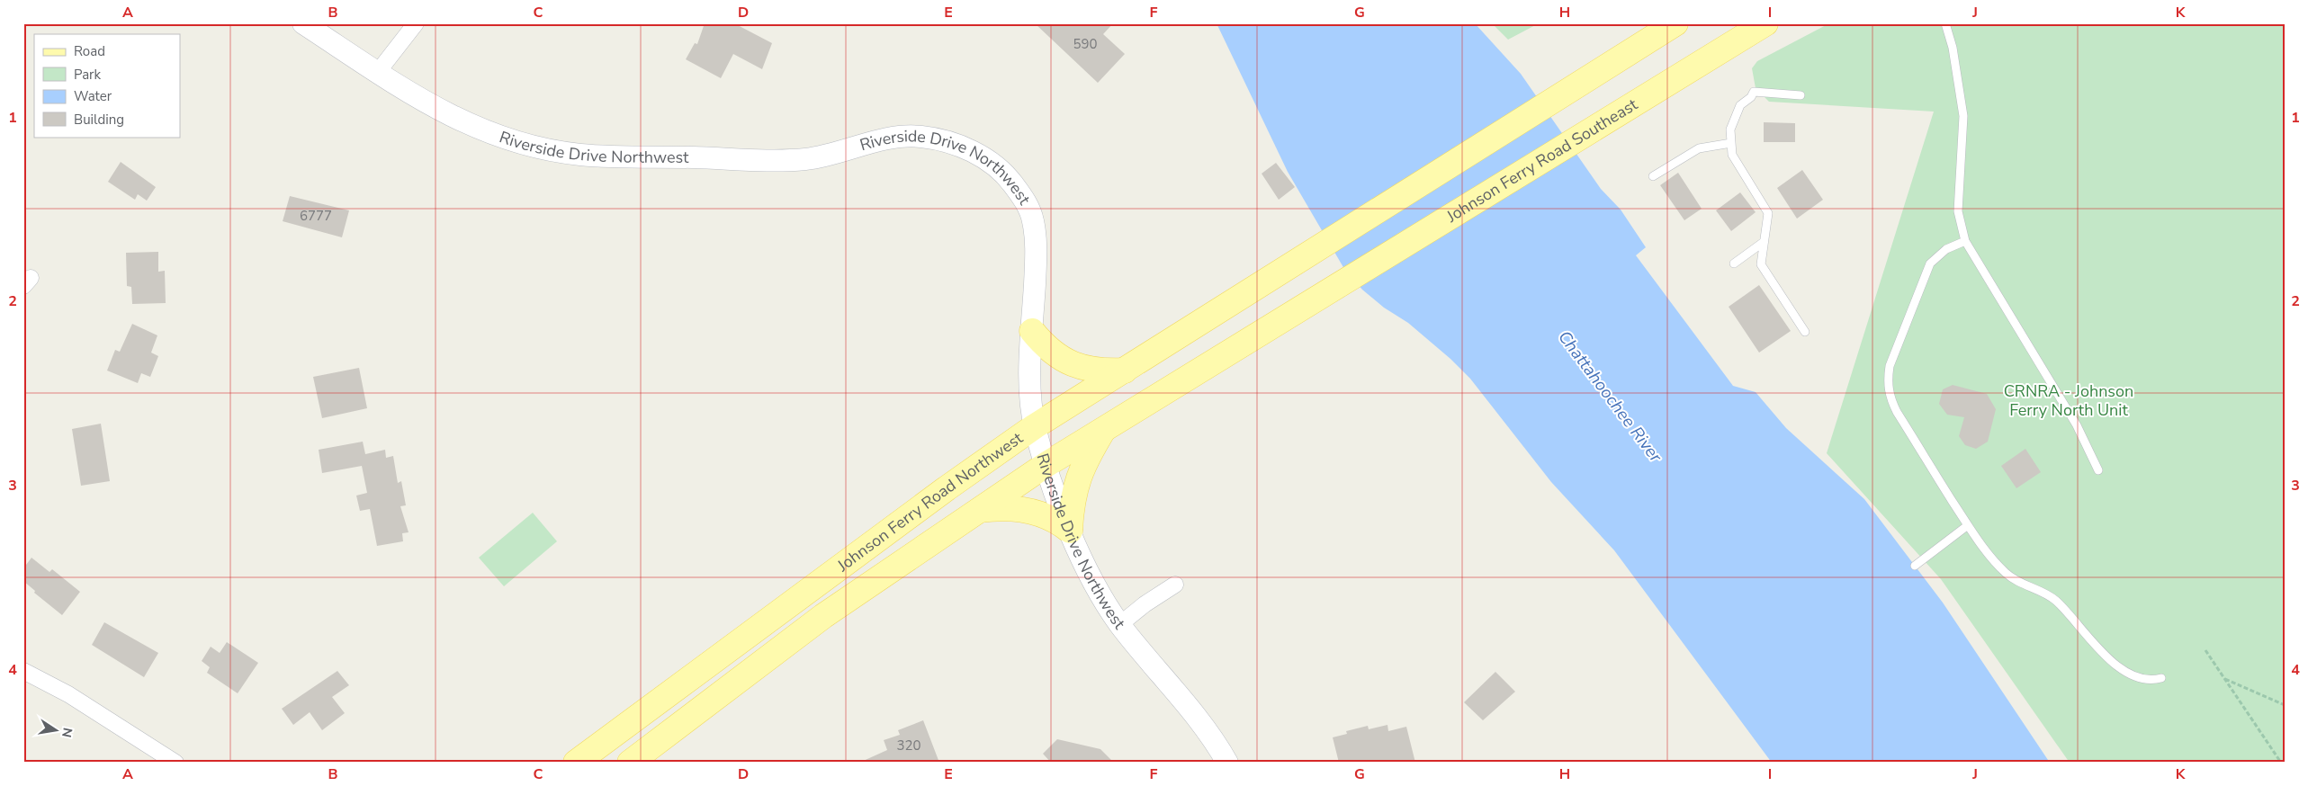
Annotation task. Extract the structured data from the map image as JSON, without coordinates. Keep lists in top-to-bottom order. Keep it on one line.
{"streets":{"main road":["Johnson Ferry Road Southeast","Johnson Ferry Road Northwest"],"street":["Riverside Drive Northwest"]},"crossings":[["Riverside Drive Northwest","Johnson Ferry Road Northwest"],["Johnson Ferry Road Southeast","Johnson Ferry Road Northwest"]],"water":["Chattahoochee River"],"parks":["CRNRA - Johnson Ferry North Unit"],"house_numbers":["590","6777","320"],"legend":["Road","Park","Water","Building"],"north":"right","grid":{"columns":["A","B","C","D","E","F","G","H","I","J","K"],"rows":["1","2","3","4"]}}
